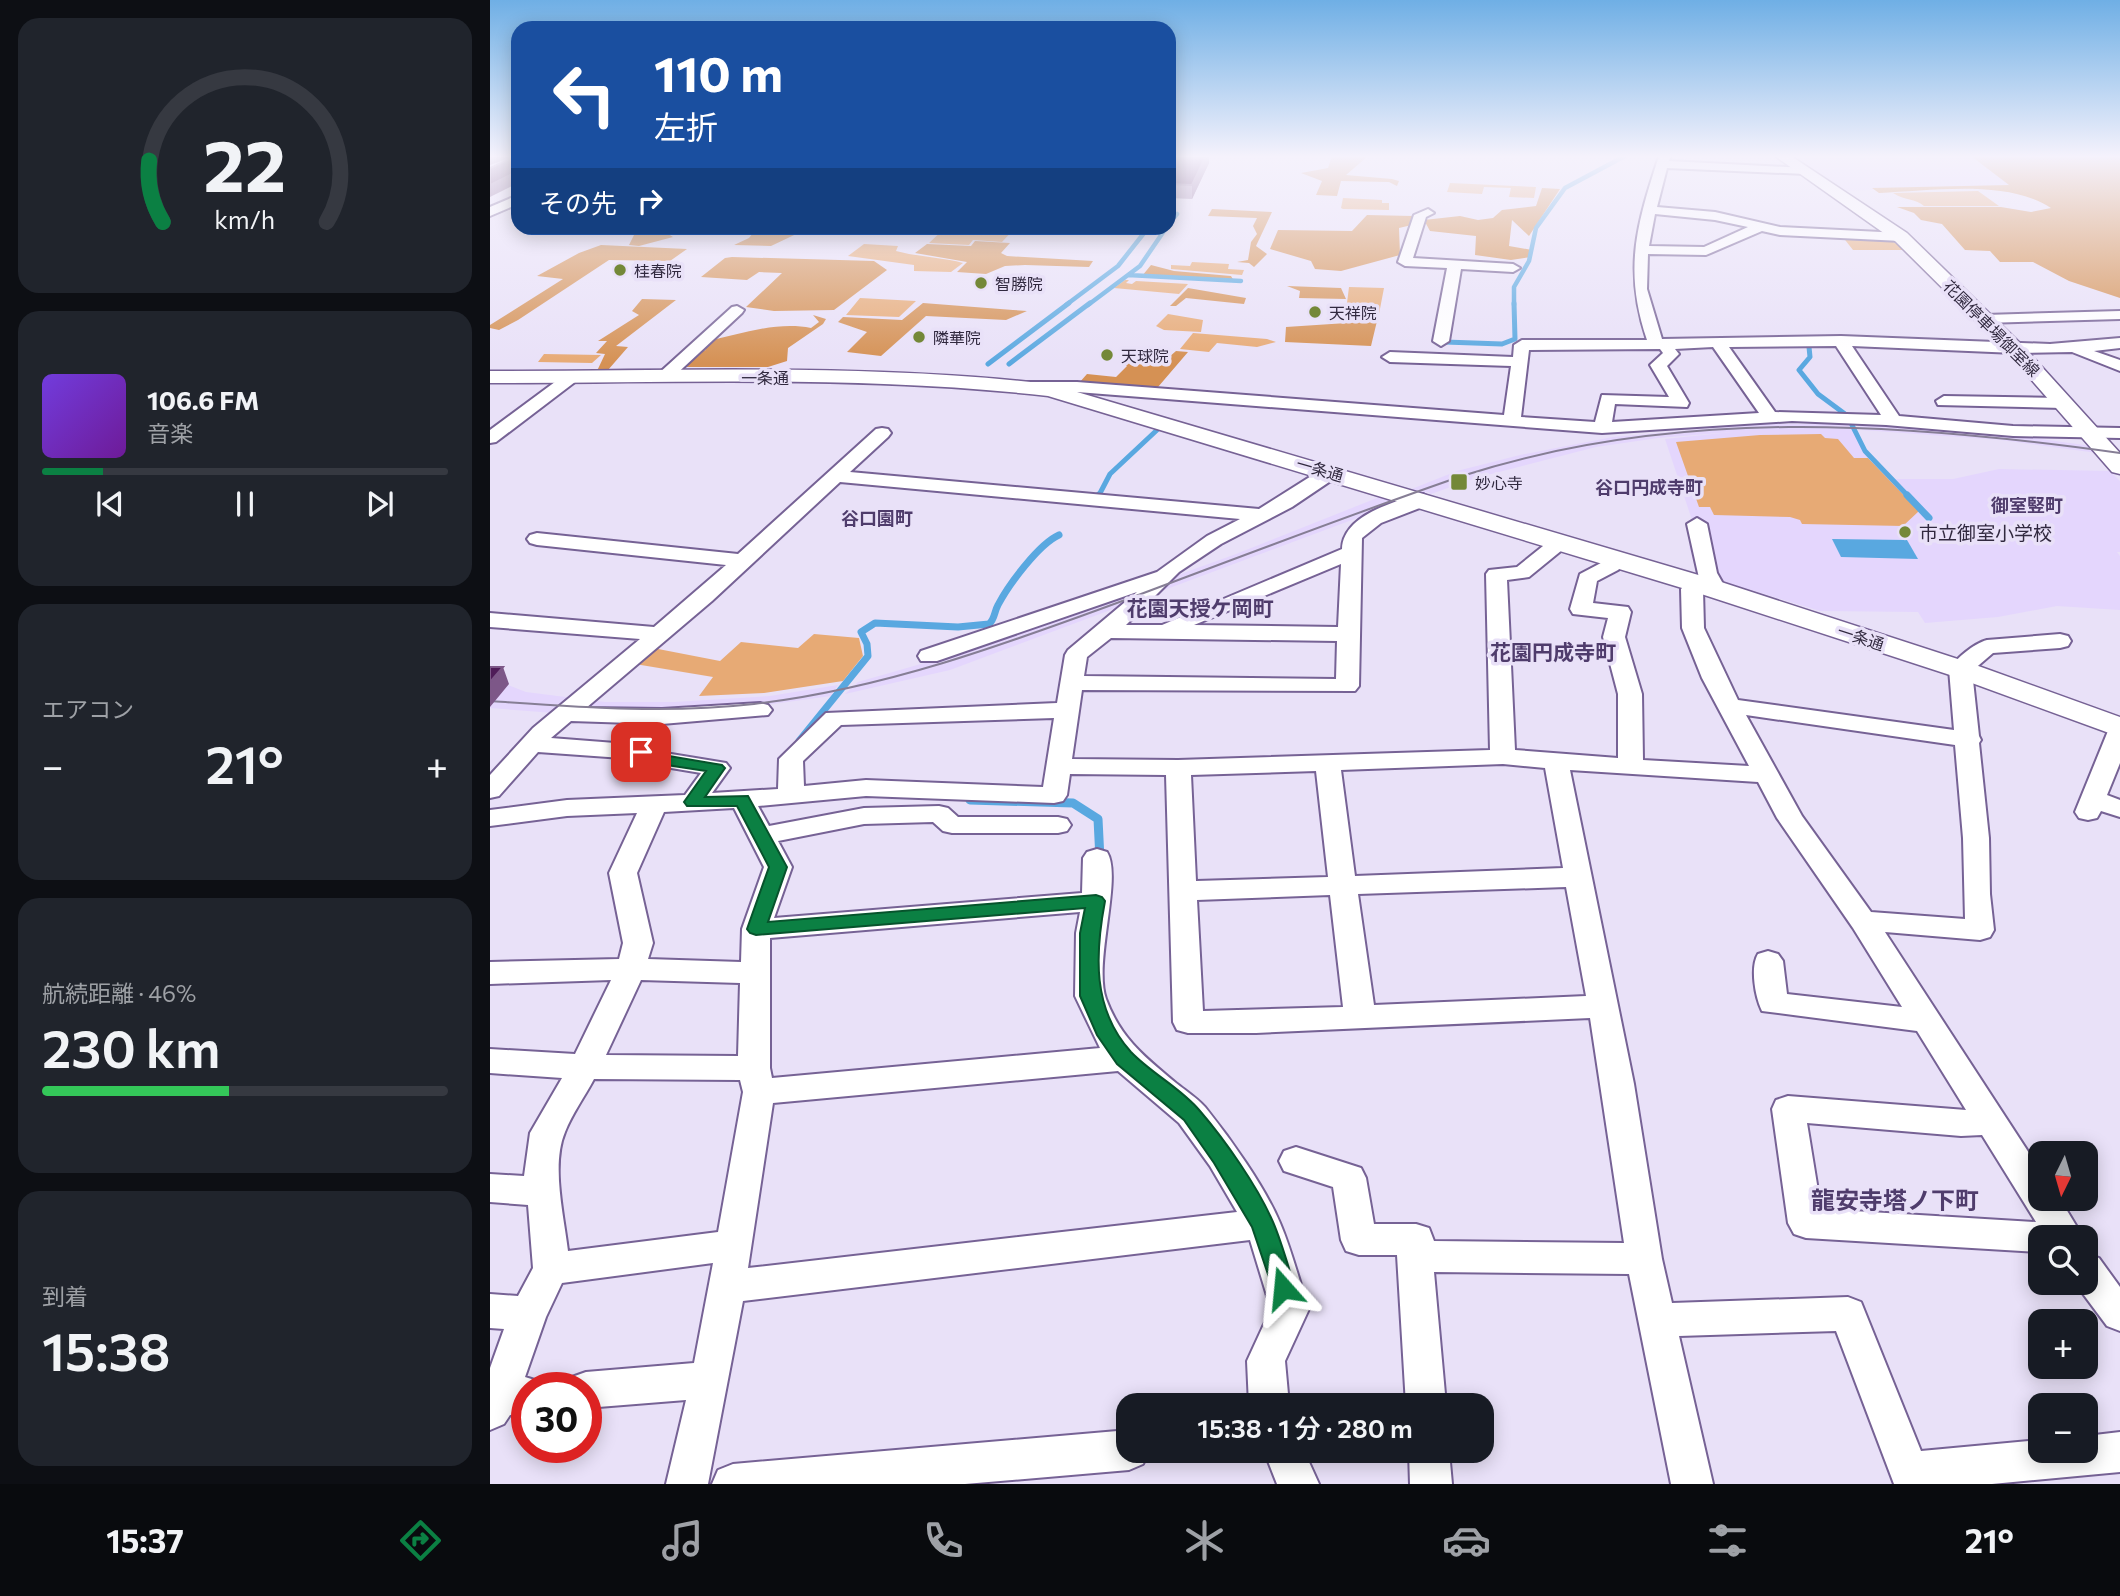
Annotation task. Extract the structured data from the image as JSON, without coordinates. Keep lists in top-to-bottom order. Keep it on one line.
{"streets":{"main road":["花園停車場御室線","一条通"]},"districts":["谷口円成寺町","御室竪町","谷口園町","花園天授ケ岡町","花園円成寺町","龍安寺塔ノ下町"],"places":{"other":["桂春院","智勝院","天祥院","隣華院","天球院","市立御室小学校"],"transit":["妙心寺"]},"north":"bottom","page":{"turn":["110 m","左折"],"then":"その先","song":["106.6 FM","音楽"],"tile":["エアコン",["航続距離 · 46%","230 km"],["到着","15:38"]],"heat":["−","21°","+"],"map_buttons":["+","−"],"limit":"30","trip":"15:38 · 1 分 · 280 m","tabs":["15:37","21°"],"gauge":["22","km/h"]}}
